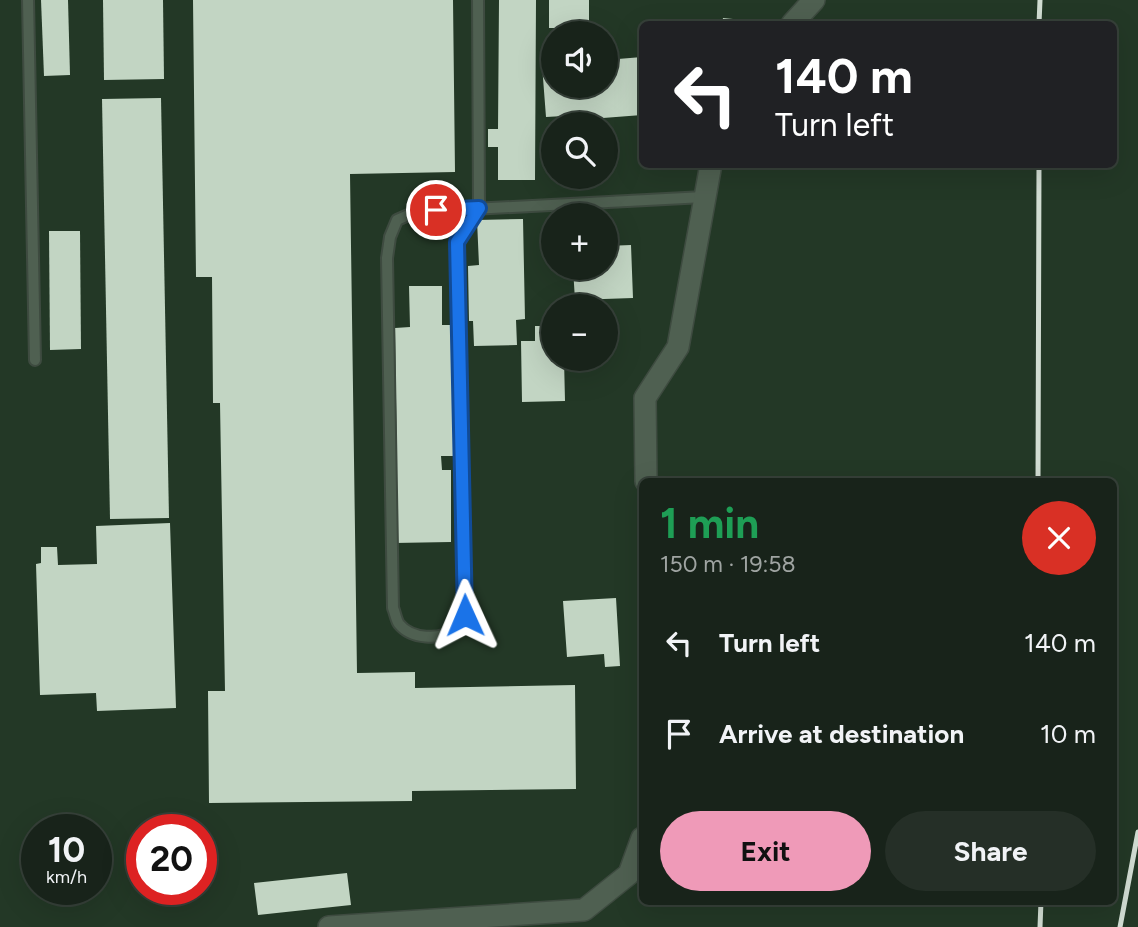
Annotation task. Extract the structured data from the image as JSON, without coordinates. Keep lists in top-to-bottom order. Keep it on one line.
{"page":{"map_buttons":["+","−"],"turn":["140 m","Turn left"],"heading":["1 min","150 m · 19:58"],"list":[{"name":"Turn left","value":"140 m"},{"name":"Arrive at destination","value":"10 m"}],"buttons":["Exit","Share"],"speed":"10 km/h","limit":"20"}}
